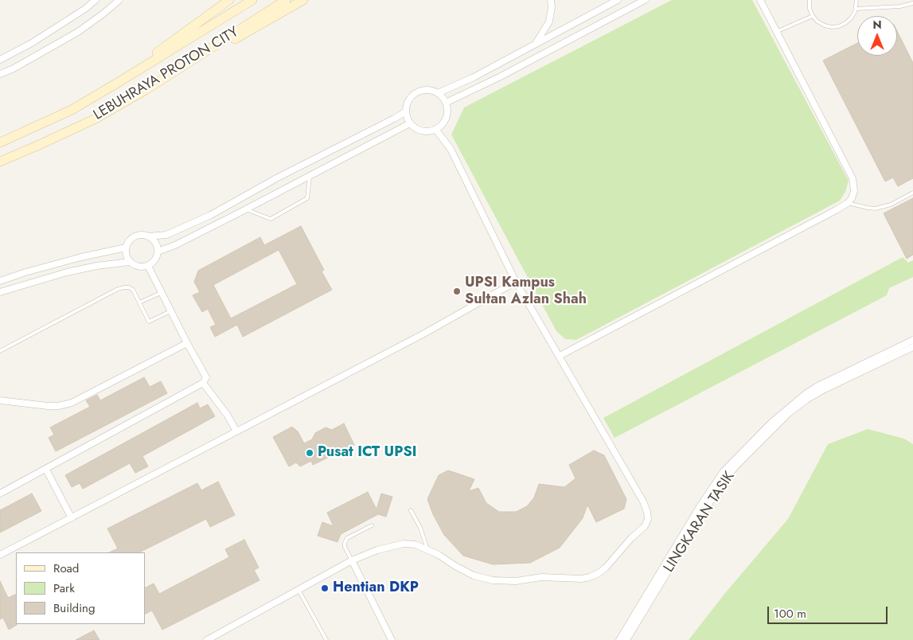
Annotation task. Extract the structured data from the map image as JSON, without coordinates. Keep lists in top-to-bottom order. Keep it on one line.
{"streets":{"main road":["LEBUHRAYA PROTON CITY"],"street":["LINGKARAN TASIK"]},"places":["UPSI Kampus Sultan Azlan Shah","Pusat ICT UPSI","Hentian DKP"],"legend":["Road","Park","Building"],"scale_bar":"100 m","north":"top"}
